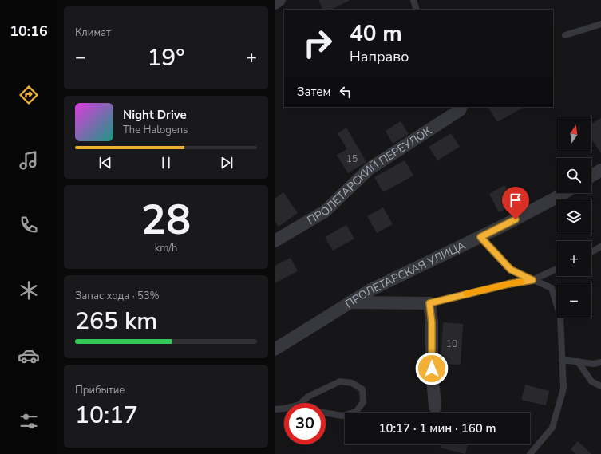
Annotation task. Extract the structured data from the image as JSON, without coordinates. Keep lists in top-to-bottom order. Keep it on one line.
{"streets":{"street":["ПРОЛЕТАРСКИЙ ПЕРЕУЛОК","ПРОЛЕТАРСКАЯ УЛИЦА"]},"house_numbers":["15","10"],"north":"top","page":{"tabs":"10:16","tile":["Климат",["28","km/h"],["Запас хода · 53%","265 km"],["Прибытие","10:17"]],"turn":["40 m","Направо"],"heat":["−","19°","+"],"then":"Затем","song":["Night Drive","The Halogens"],"map_buttons":["+","−"],"limit":"30","trip":"10:17 · 1 мин · 160 m"}}
